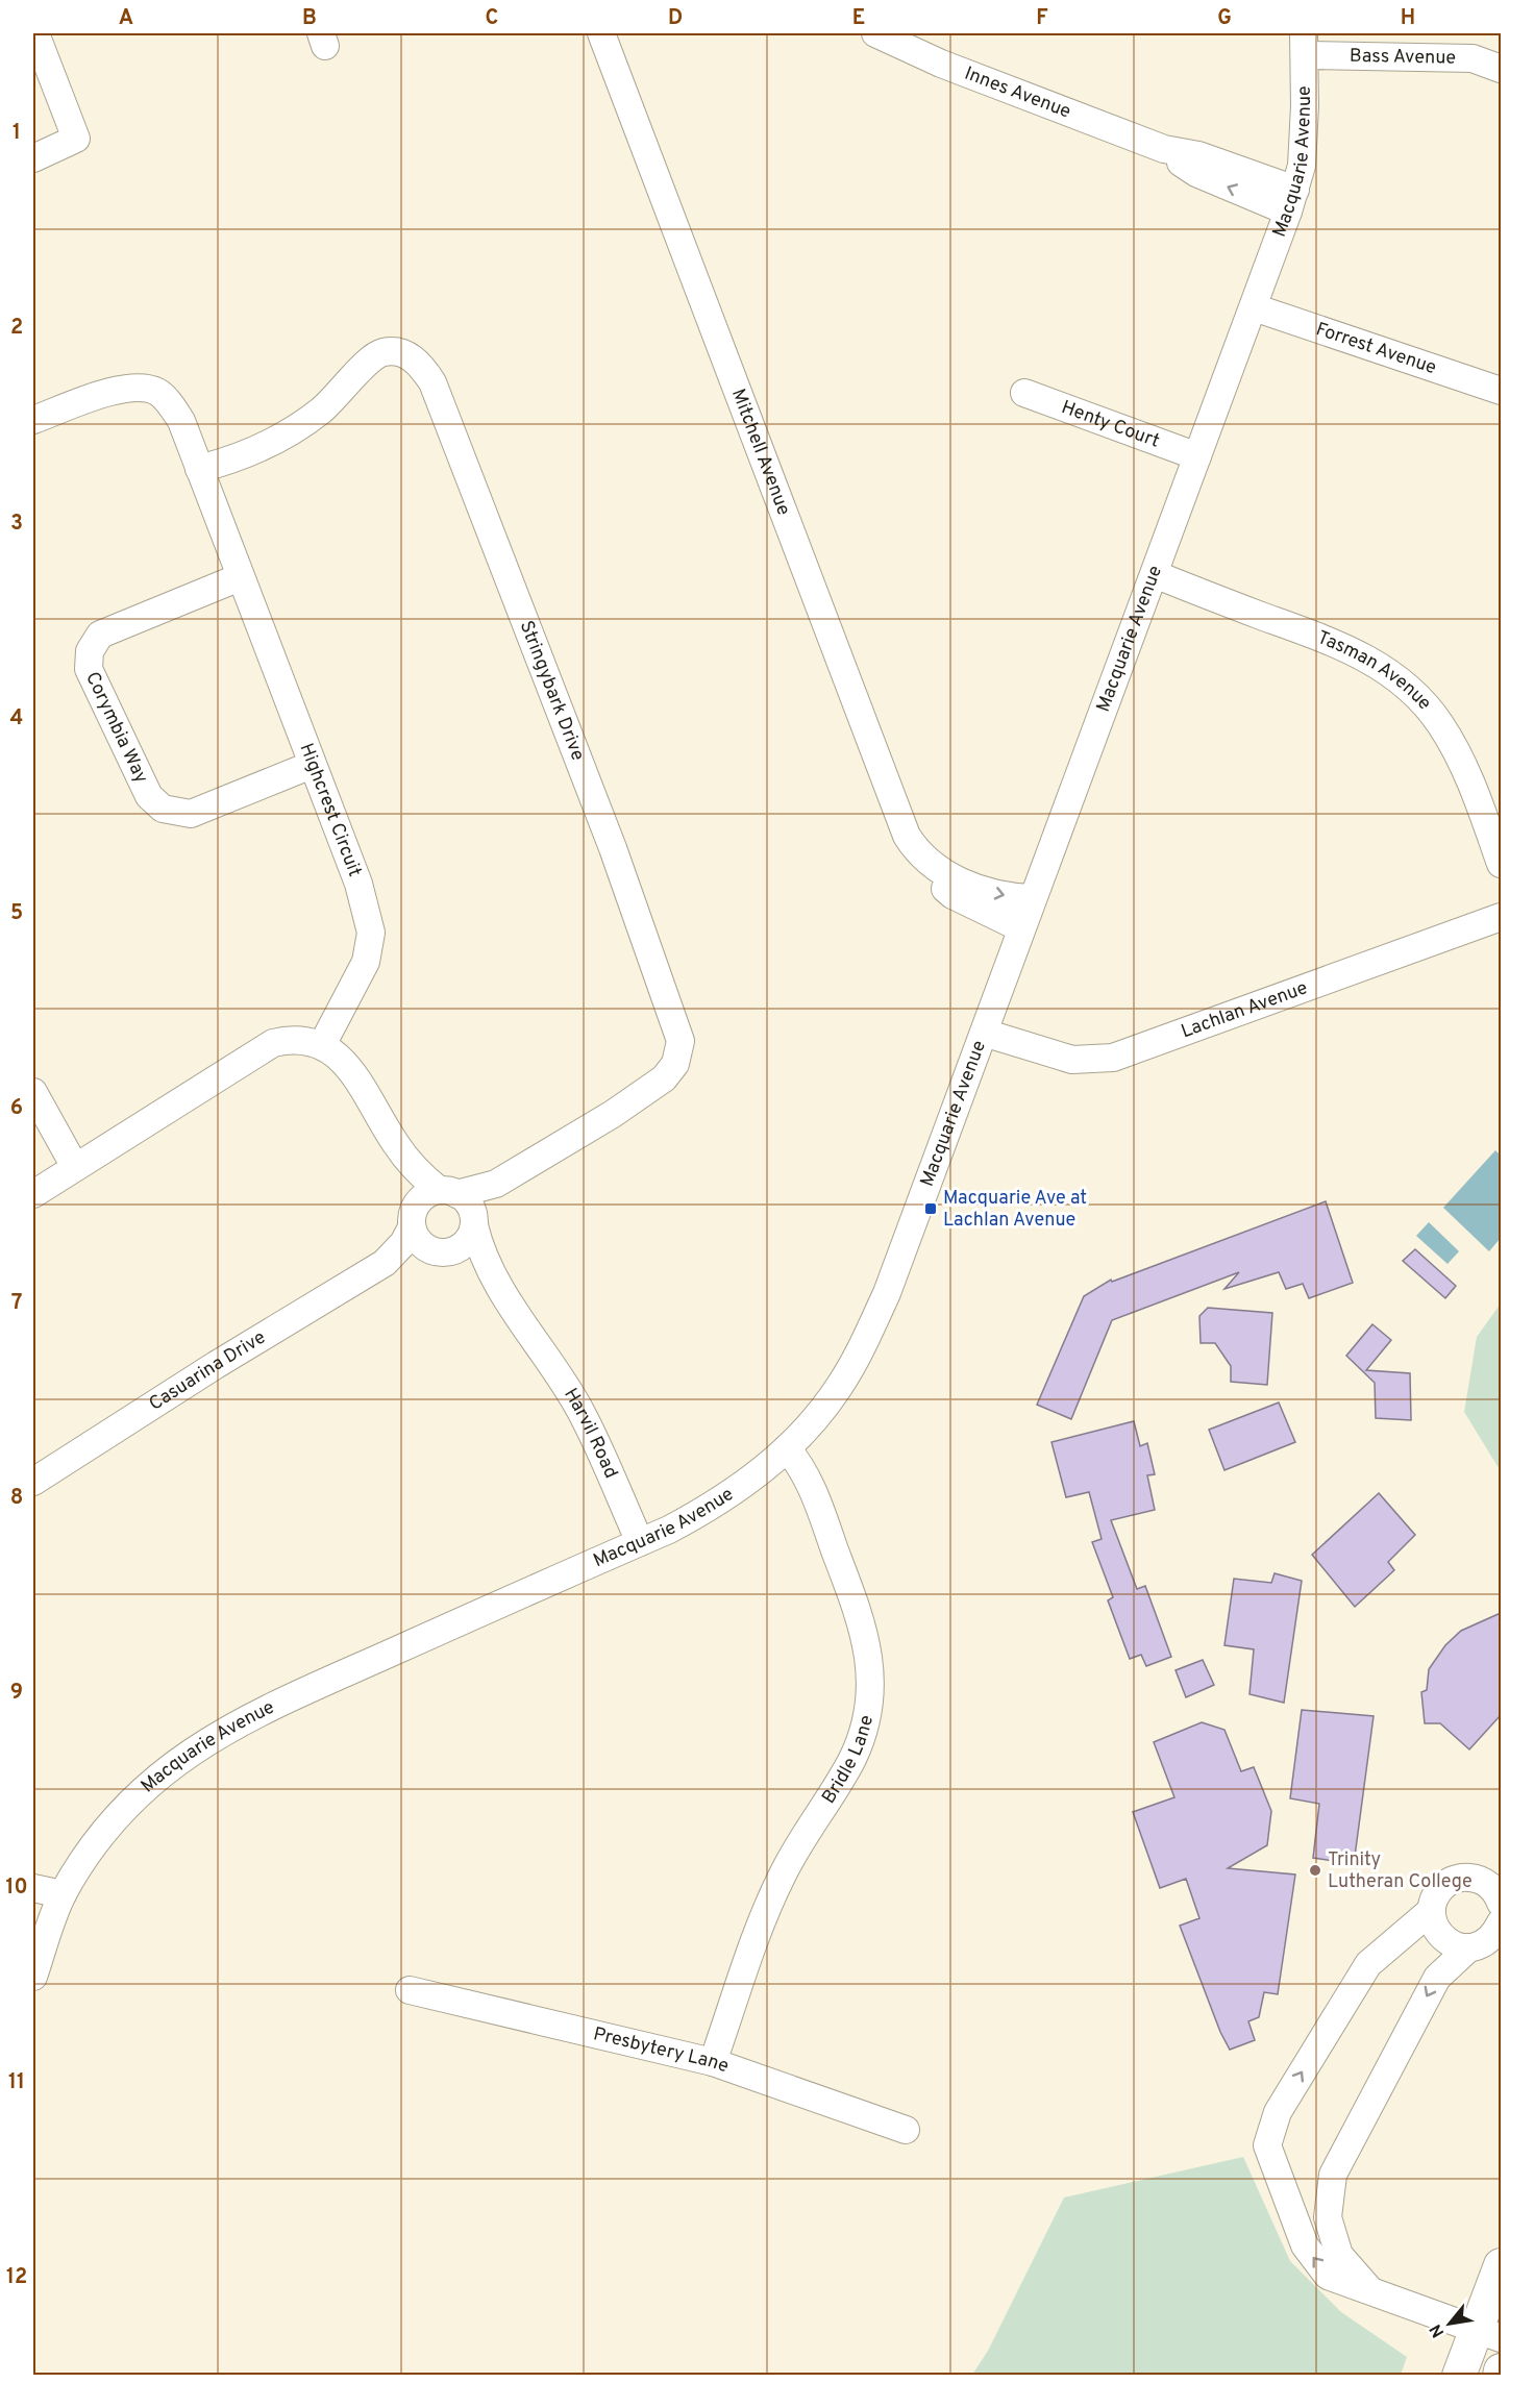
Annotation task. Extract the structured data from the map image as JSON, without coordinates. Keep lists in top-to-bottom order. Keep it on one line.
{"streets":{"street":["Bass Avenue","Innes Avenue","Macquarie Avenue","Forrest Avenue","Henty Court","Mitchell Avenue","Tasman Avenue","Stringybark Drive","Corymbia Way","Highcrest Circuit","Lachlan Avenue","Casuarina Drive","Harvil Road","Bridle Lane","Presbytery Lane"]},"crossings":[["Bass Avenue","Macquarie Avenue"],["Innes Avenue","Macquarie Avenue"],["Macquarie Avenue","Forrest Avenue"],["Macquarie Avenue","Henty Court"],["Macquarie Avenue","Mitchell Avenue"],["Macquarie Avenue","Tasman Avenue"],["Macquarie Avenue","Lachlan Avenue"],["Macquarie Avenue","Harvil Road"],["Macquarie Avenue","Bridle Lane"],["Stringybark Drive","Highcrest Circuit"],["Stringybark Drive","Casuarina Drive"],["Stringybark Drive","Harvil Road"],["Corymbia Way","Highcrest Circuit"],["Casuarina Drive","Harvil Road"],["Bridle Lane","Presbytery Lane"]],"places":{"transit":["Macquarie Ave at Lachlan Avenue"],"other":["Trinity Lutheran College"]},"north":"bottom left","grid":{"columns":["A","B","C","D","E","F","G","H"],"rows":["1","2","3","4","5","6","7","8","9","10","11","12"]}}
